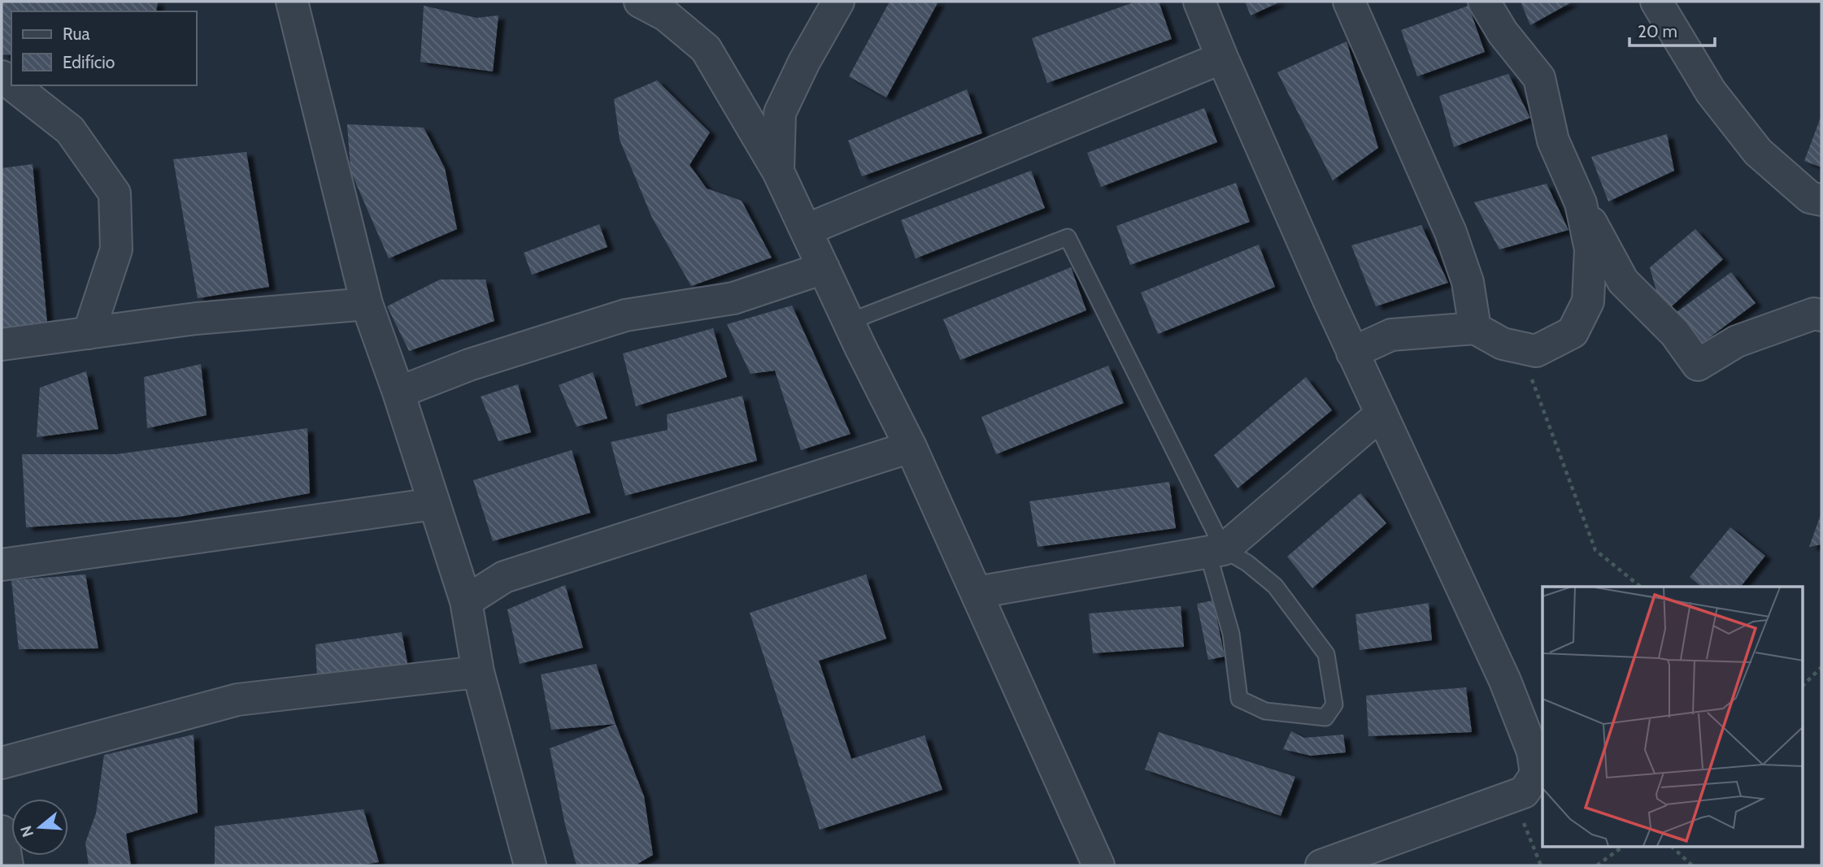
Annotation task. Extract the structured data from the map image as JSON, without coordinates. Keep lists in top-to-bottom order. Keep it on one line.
{"legend":["Rua","Edifício"],"scale_bar":"20 m","north":"left"}
